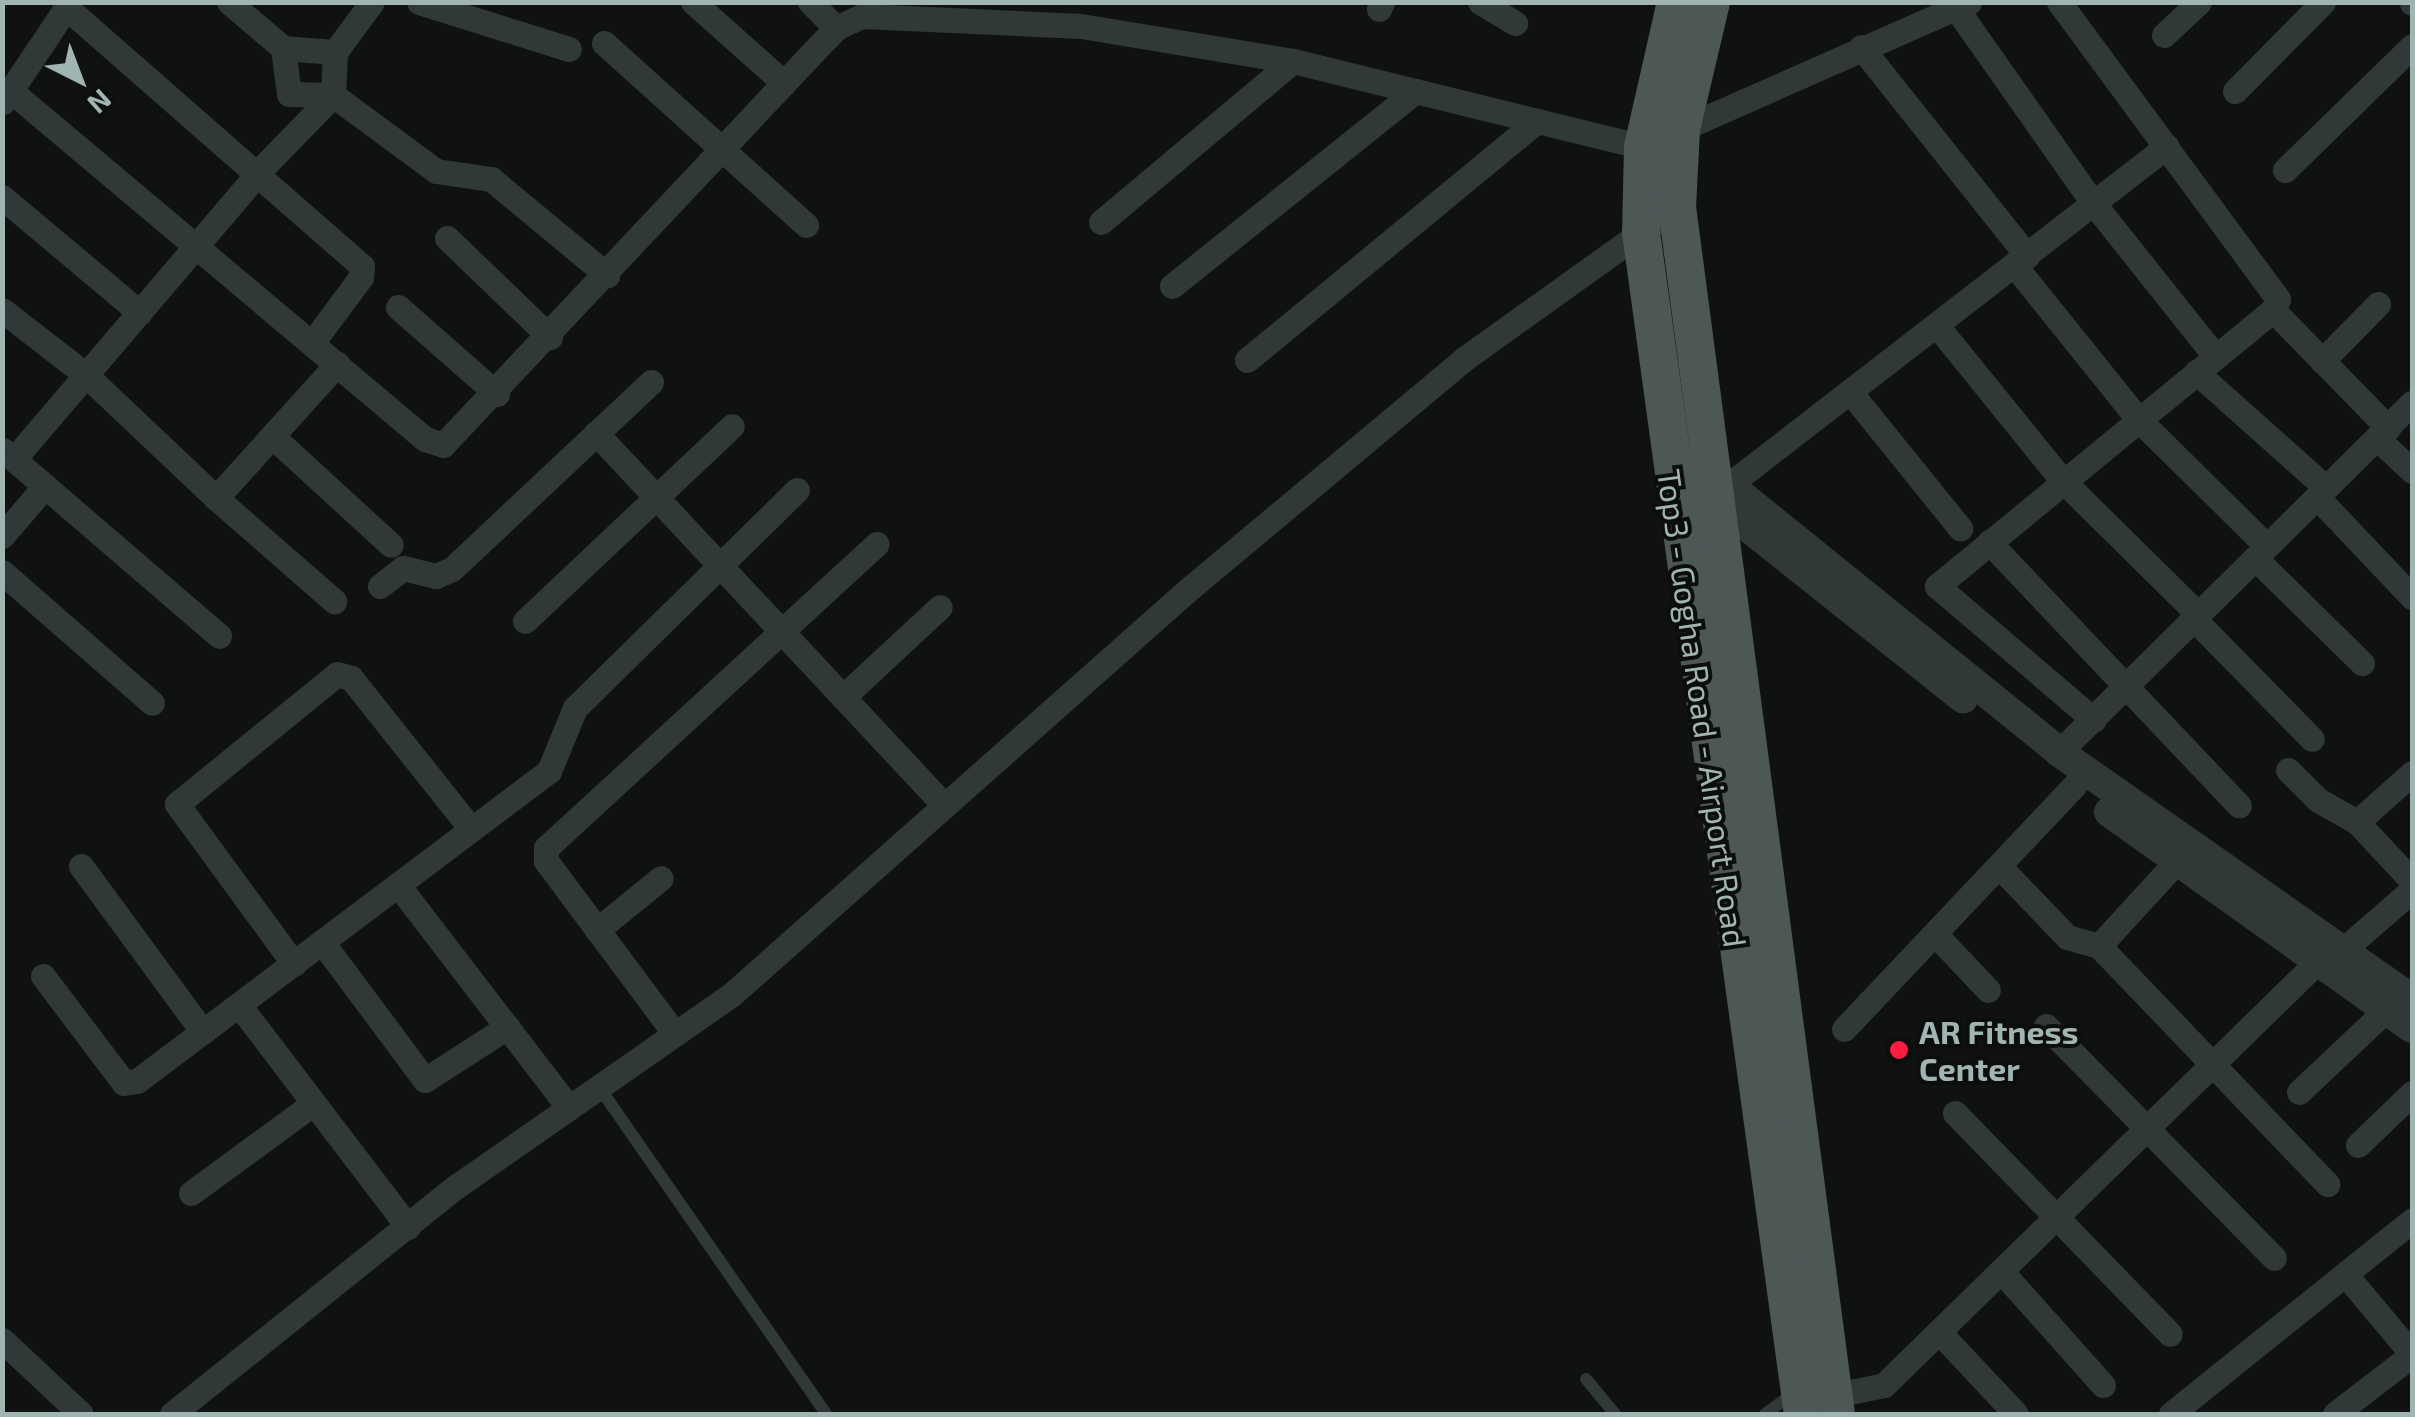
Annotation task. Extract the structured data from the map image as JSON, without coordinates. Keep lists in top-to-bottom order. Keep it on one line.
{"streets":{"main road":["Top3 - Gogha Road - Airport Road"]},"places":["AR Fitness Center"],"north":"bottom right"}
